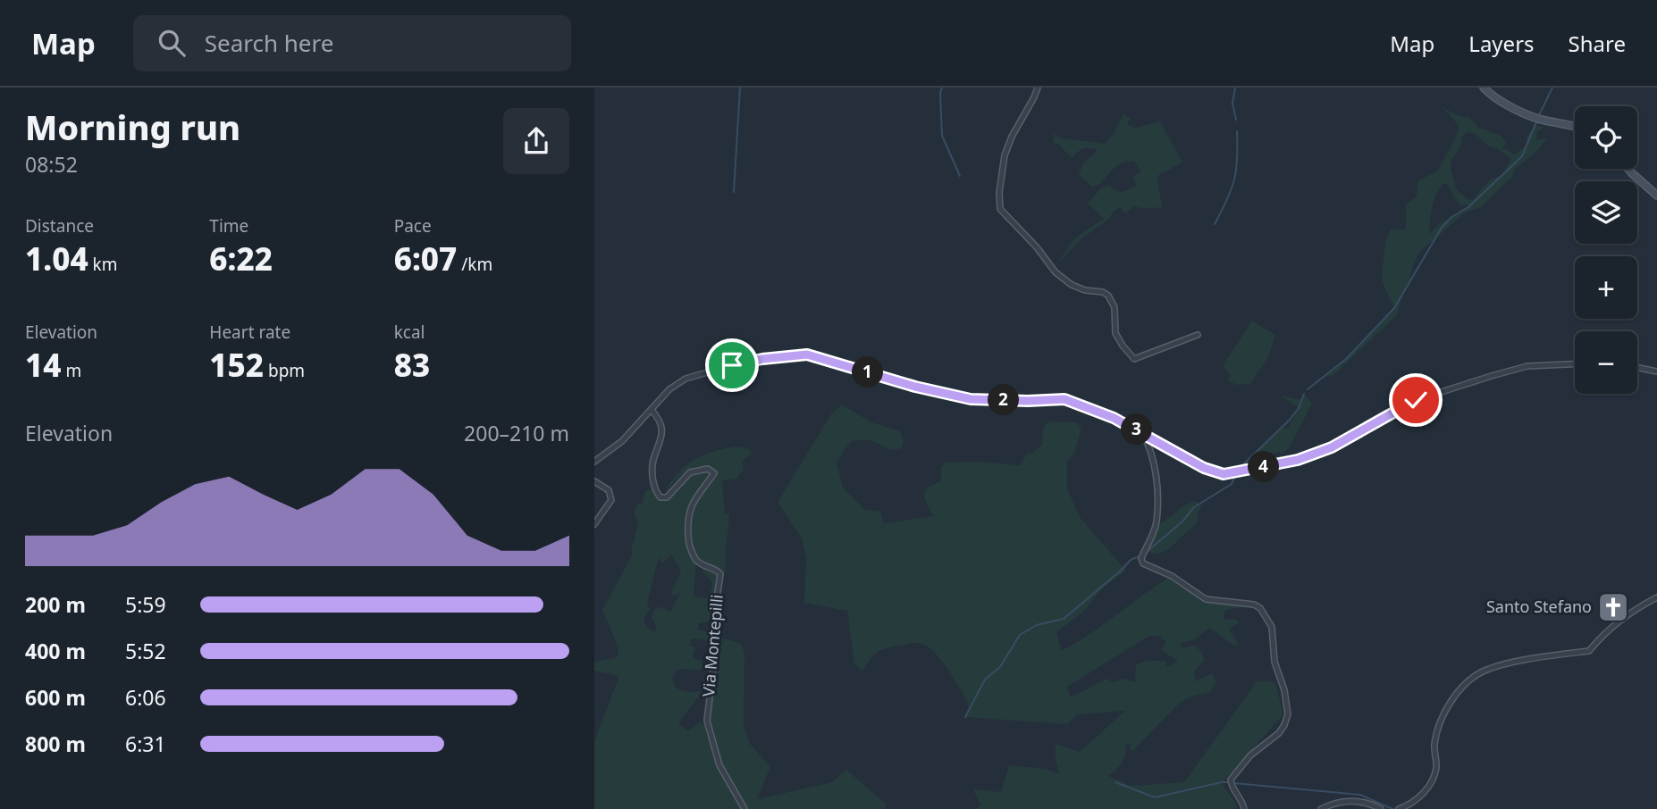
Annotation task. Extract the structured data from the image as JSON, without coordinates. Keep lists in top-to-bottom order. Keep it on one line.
{"streets":{"street":["Via Montepilli"]},"places":{"church":["Santo Stefano"]},"page":{"header":"Map","search":"Search here","nav":["Map","Layers","Share"],"heading":["Morning run","08:52"],"map_buttons":["+","−"],"stats":[["Distance","1.04 km"],["Time","6:22"],["Pace","6:07 /km"],["Elevation","14 m"],["Heart rate","152 bpm"],["kcal","83"]],"pins":["1","2","3","4"],"chart":["Elevation","200–210 m"],"list":[{"name":"200 m","note":"5:59"},{"name":"400 m","note":"5:52"},{"name":"600 m","note":"6:06"},{"name":"800 m","note":"6:31"}]}}
